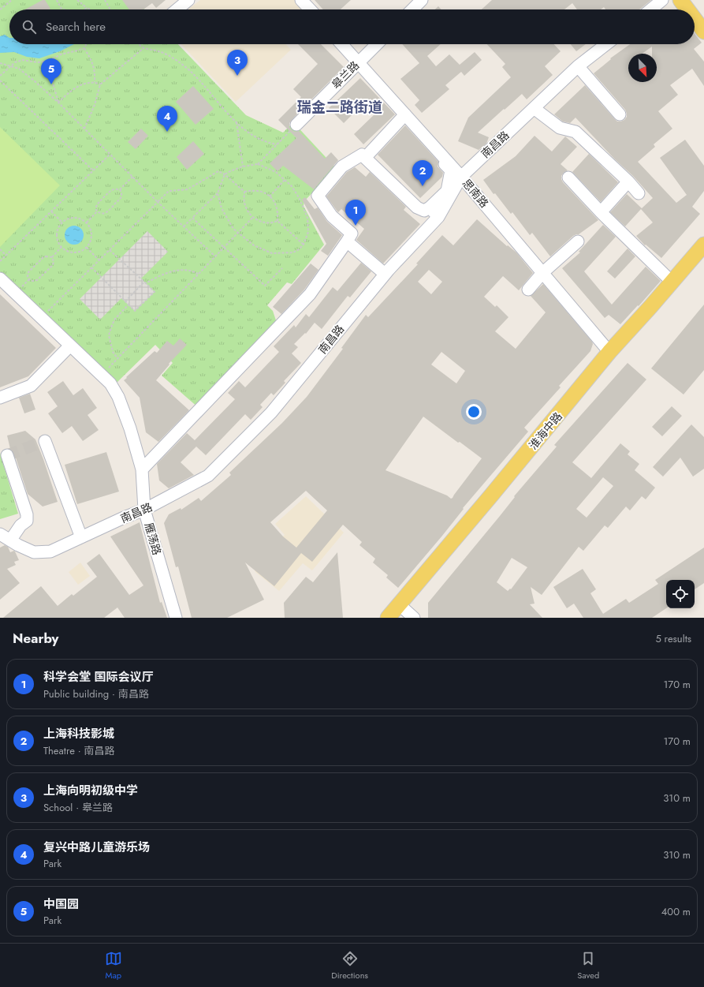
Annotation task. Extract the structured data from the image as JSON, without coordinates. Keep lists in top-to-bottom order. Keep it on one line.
{"streets":{"main road":["淮海中路"],"street":["皋兰路","南昌路","思南路","雁荡路"]},"crossings":[["皋兰路","思南路"],["南昌路","思南路"],["南昌路","雁荡路"],["思南路","淮海中路"]],"districts":["瑞金二路街道"],"north":"bottom right","page":{"search":"Search here","pins":["3","5","4","2","1"],"heading":["Nearby","5 results"],"list":[{"mark":"1","name":"科学会堂 国际会议厅","note":"Public building · 南昌路","value":"170 m"},{"mark":"2","name":"上海科技影城","note":"Theatre · 南昌路","value":"170 m"},{"mark":"3","name":"上海向明初级中学","note":"School · 皋兰路","value":"310 m"},{"mark":"4","name":"复兴中路儿童游乐场","note":"Park","value":"310 m"},{"mark":"5","name":"中国园","note":"Park","value":"400 m"}],"nav":["Map","Directions","Saved"]}}
